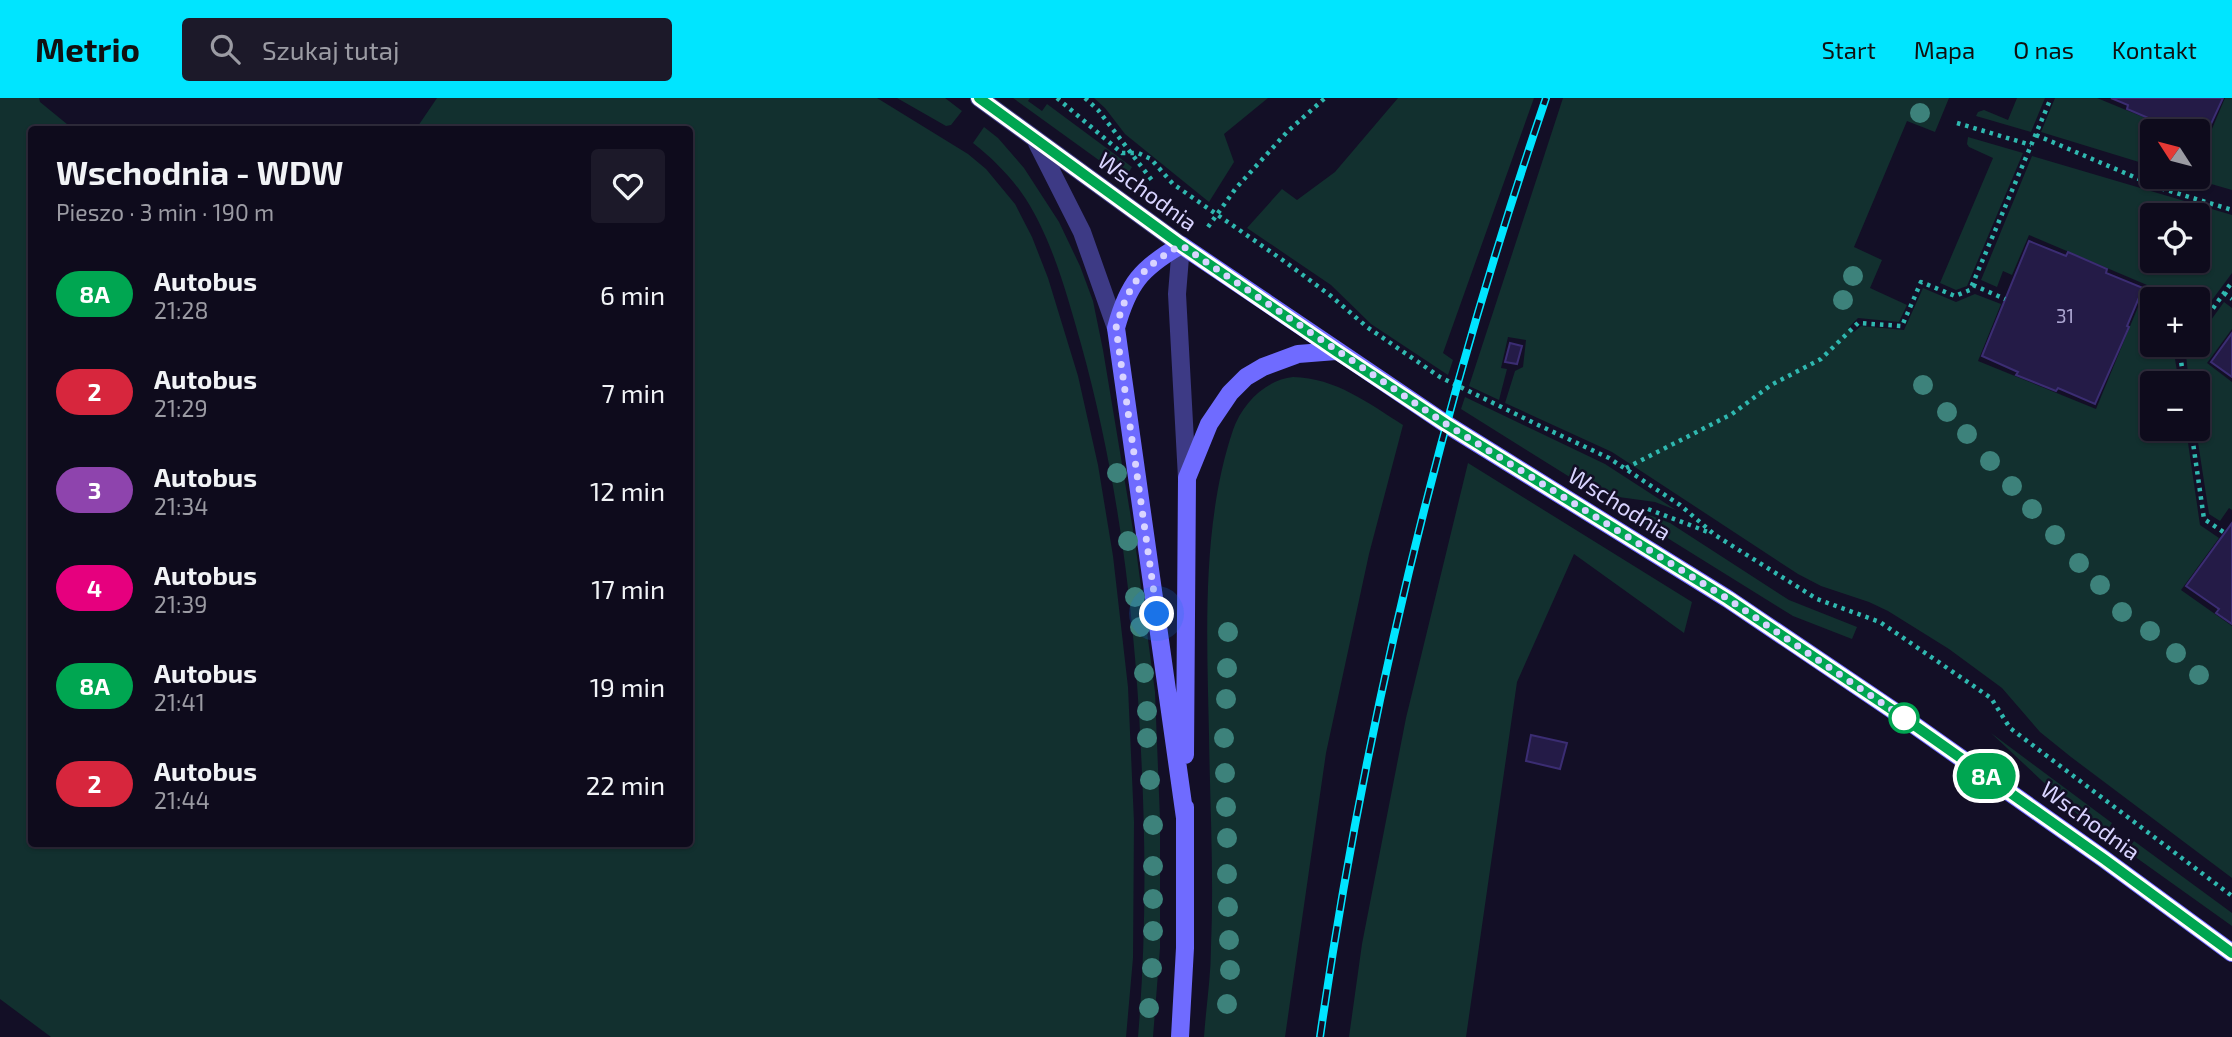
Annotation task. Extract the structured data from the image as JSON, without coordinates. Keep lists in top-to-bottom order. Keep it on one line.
{"streets":{"street":["Wschodnia"]},"lines":["bus line 8A"],"house_numbers":["31"],"north":"top left","page":{"header":"Metrio","search":"Szukaj tutaj","nav":["Start","Mapa","O nas","Kontakt"],"on_map":"8A","map_buttons":["+","−"],"heading":["Wschodnia - WDW","Pieszo · 3 min · 190 m"],"list":[{"mark":"8A","name":"Autobus","note":"21:28","value":"6 min"},{"mark":"2","name":"Autobus","note":"21:29","value":"7 min"},{"mark":"3","name":"Autobus","note":"21:34","value":"12 min"},{"mark":"4","name":"Autobus","note":"21:39","value":"17 min"},{"mark":"8A","name":"Autobus","note":"21:41","value":"19 min"},{"mark":"2","name":"Autobus","note":"21:44","value":"22 min"}]}}
